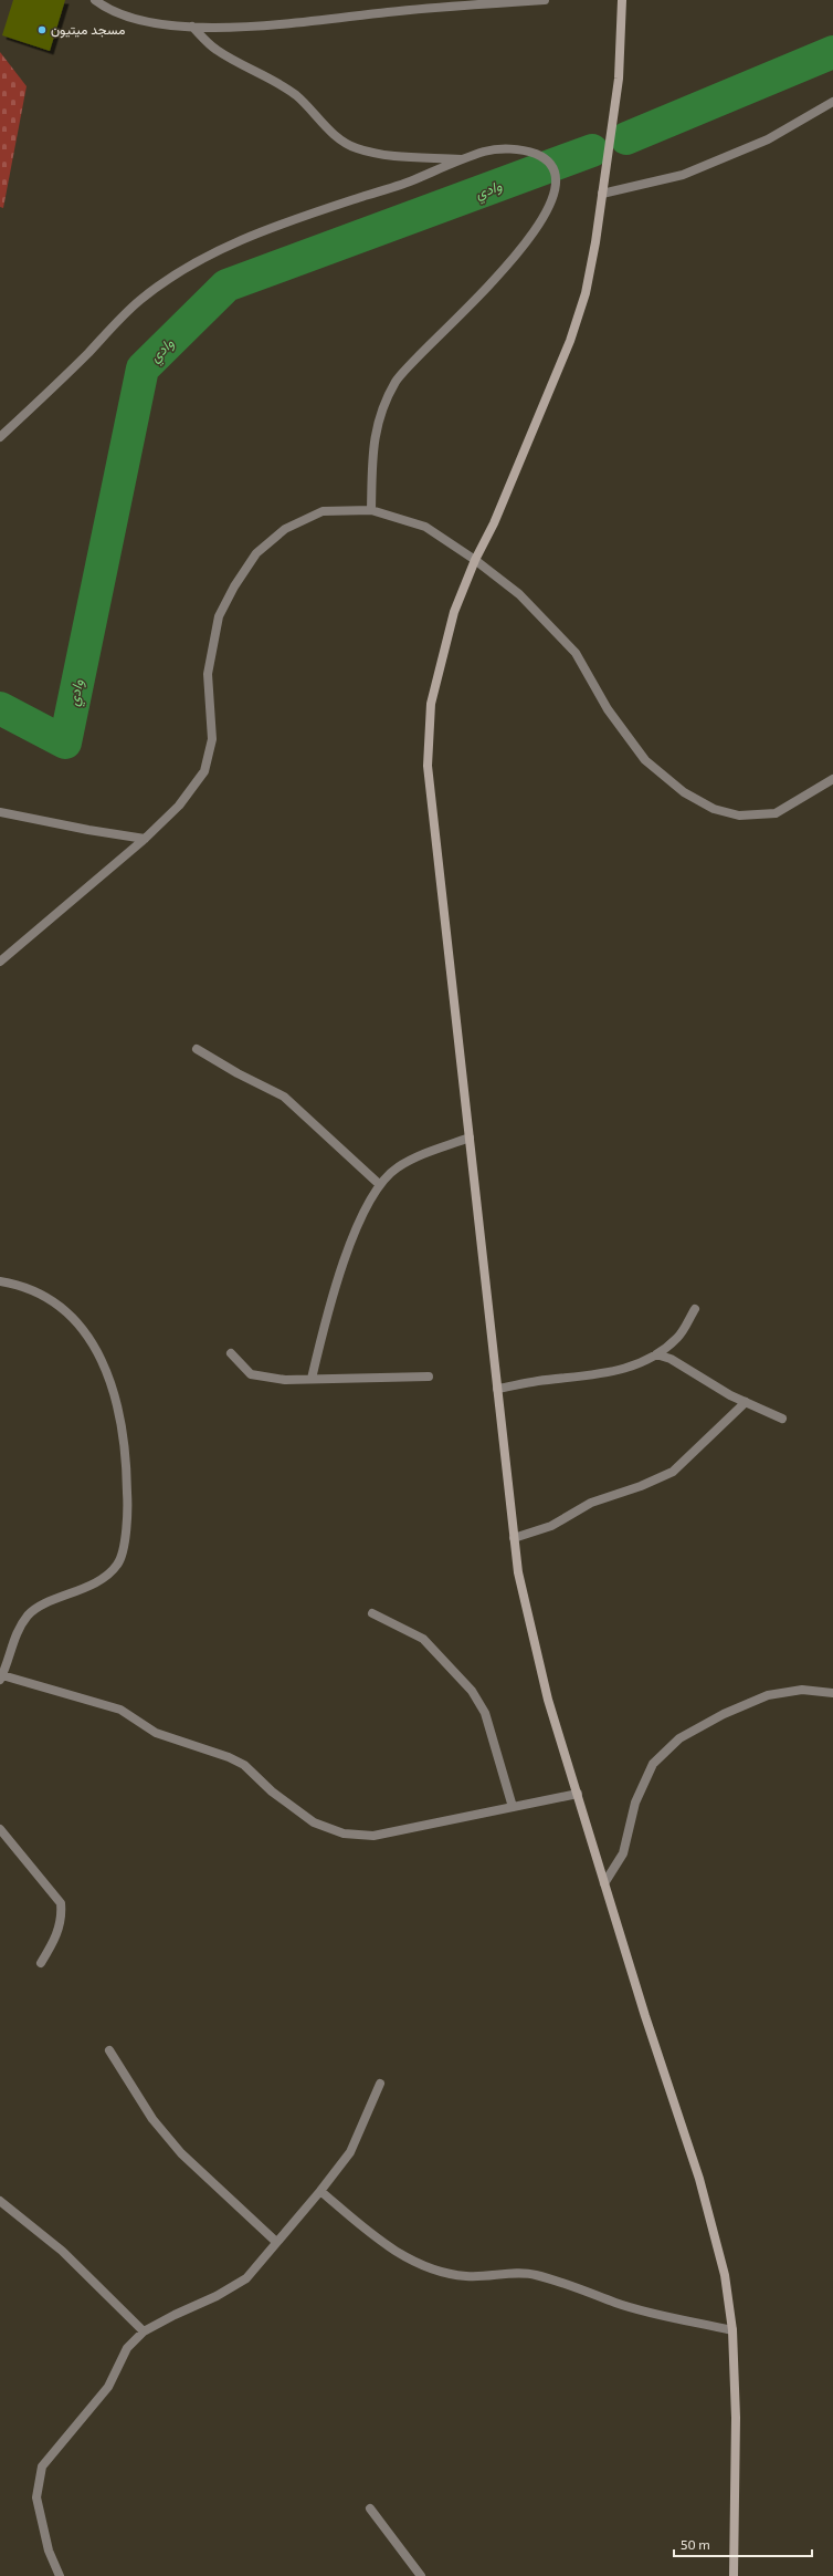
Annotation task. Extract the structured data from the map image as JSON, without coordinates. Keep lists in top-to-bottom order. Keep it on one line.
{"water":["وادي"],"places":["مسجد ميتيون"],"scale_bar":"50 m"}
